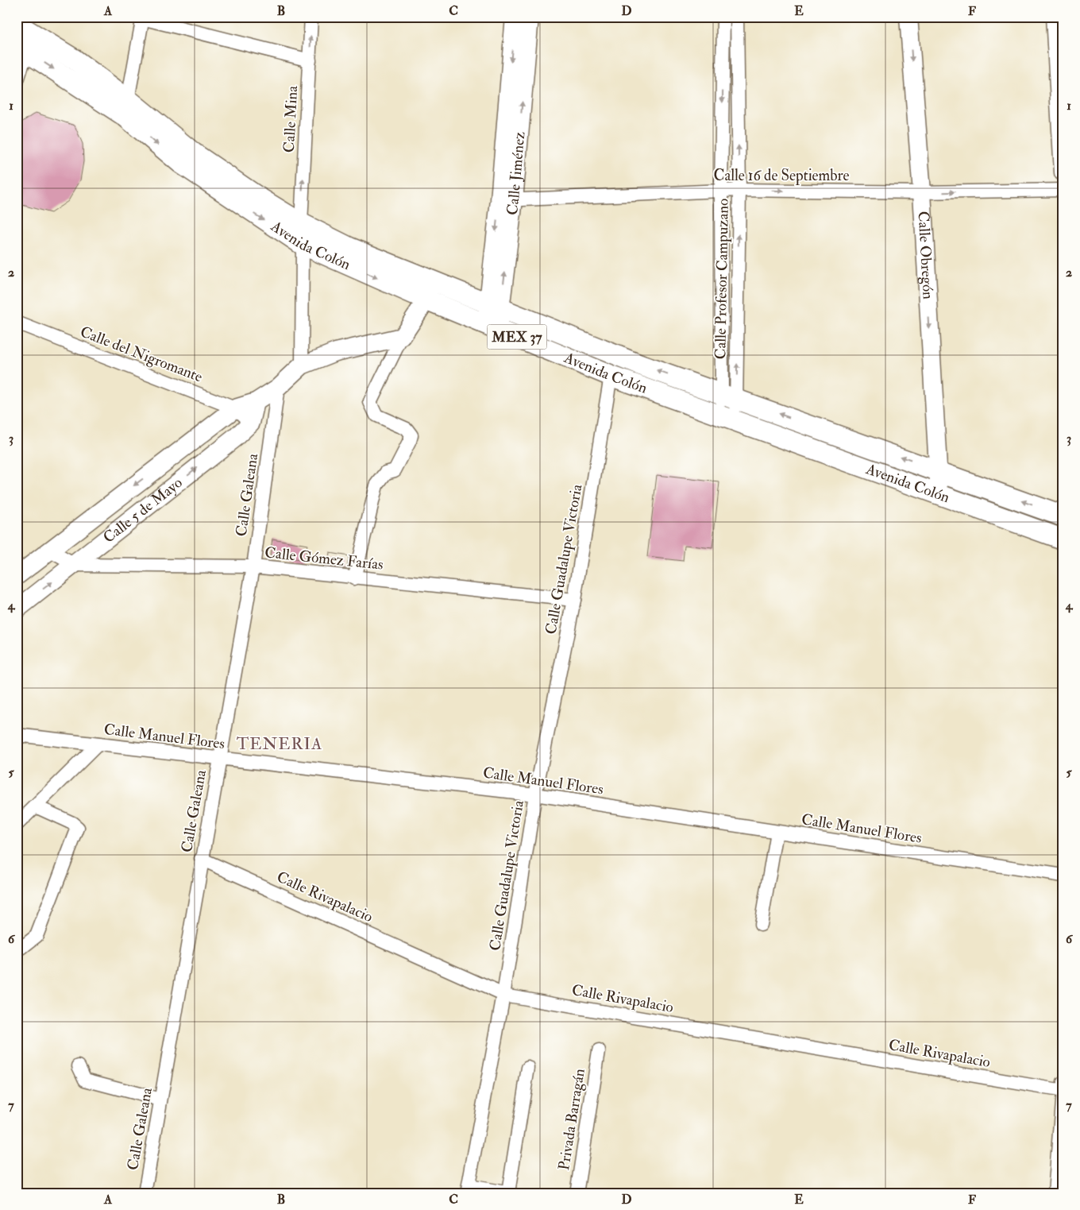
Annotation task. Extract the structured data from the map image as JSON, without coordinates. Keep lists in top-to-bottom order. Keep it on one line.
{"streets":{"main road":["Avenida Colón","MEX 37"],"street":["Calle Mina","Calle Jiménez","Calle 16 de Septiembre","Calle Obregón","Calle Profesor Campuzano","Calle del Nigromante","Calle Galeana","Calle 5 de Mayo","Calle Gómez Farías","Calle Guadalupe Victoria","Calle Manuel Flores","Calle Rivapalacio","Privada Barragán"]},"crossings":[["Calle Mina","Avenida Colón"],["Calle Jiménez","Calle 16 de Septiembre"],["Calle Jiménez","Avenida Colón"],["Calle 16 de Septiembre","Calle Obregón"],["Calle 16 de Septiembre","Calle Profesor Campuzano"],["Avenida Colón","Calle Obregón"],["Avenida Colón","Calle Profesor Campuzano"],["Avenida Colón","Calle Guadalupe Victoria"],["Calle del Nigromante","Calle 5 de Mayo"],["Calle Galeana","Calle 5 de Mayo"],["Calle Galeana","Calle Gómez Farías"],["Calle Galeana","Calle Manuel Flores"],["Calle Galeana","Calle Rivapalacio"],["Calle 5 de Mayo","Calle Gómez Farías"],["Calle Gómez Farías","Calle Guadalupe Victoria"],["Calle Guadalupe Victoria","Calle Manuel Flores"],["Calle Guadalupe Victoria","Calle Rivapalacio"]],"one_way":["Calle Mina","Calle 16 de Septiembre"],"districts":["TENERIA"],"grid":{"columns":["A","B","C","D","E","F"],"rows":["1","2","3","4","5","6","7"]}}
